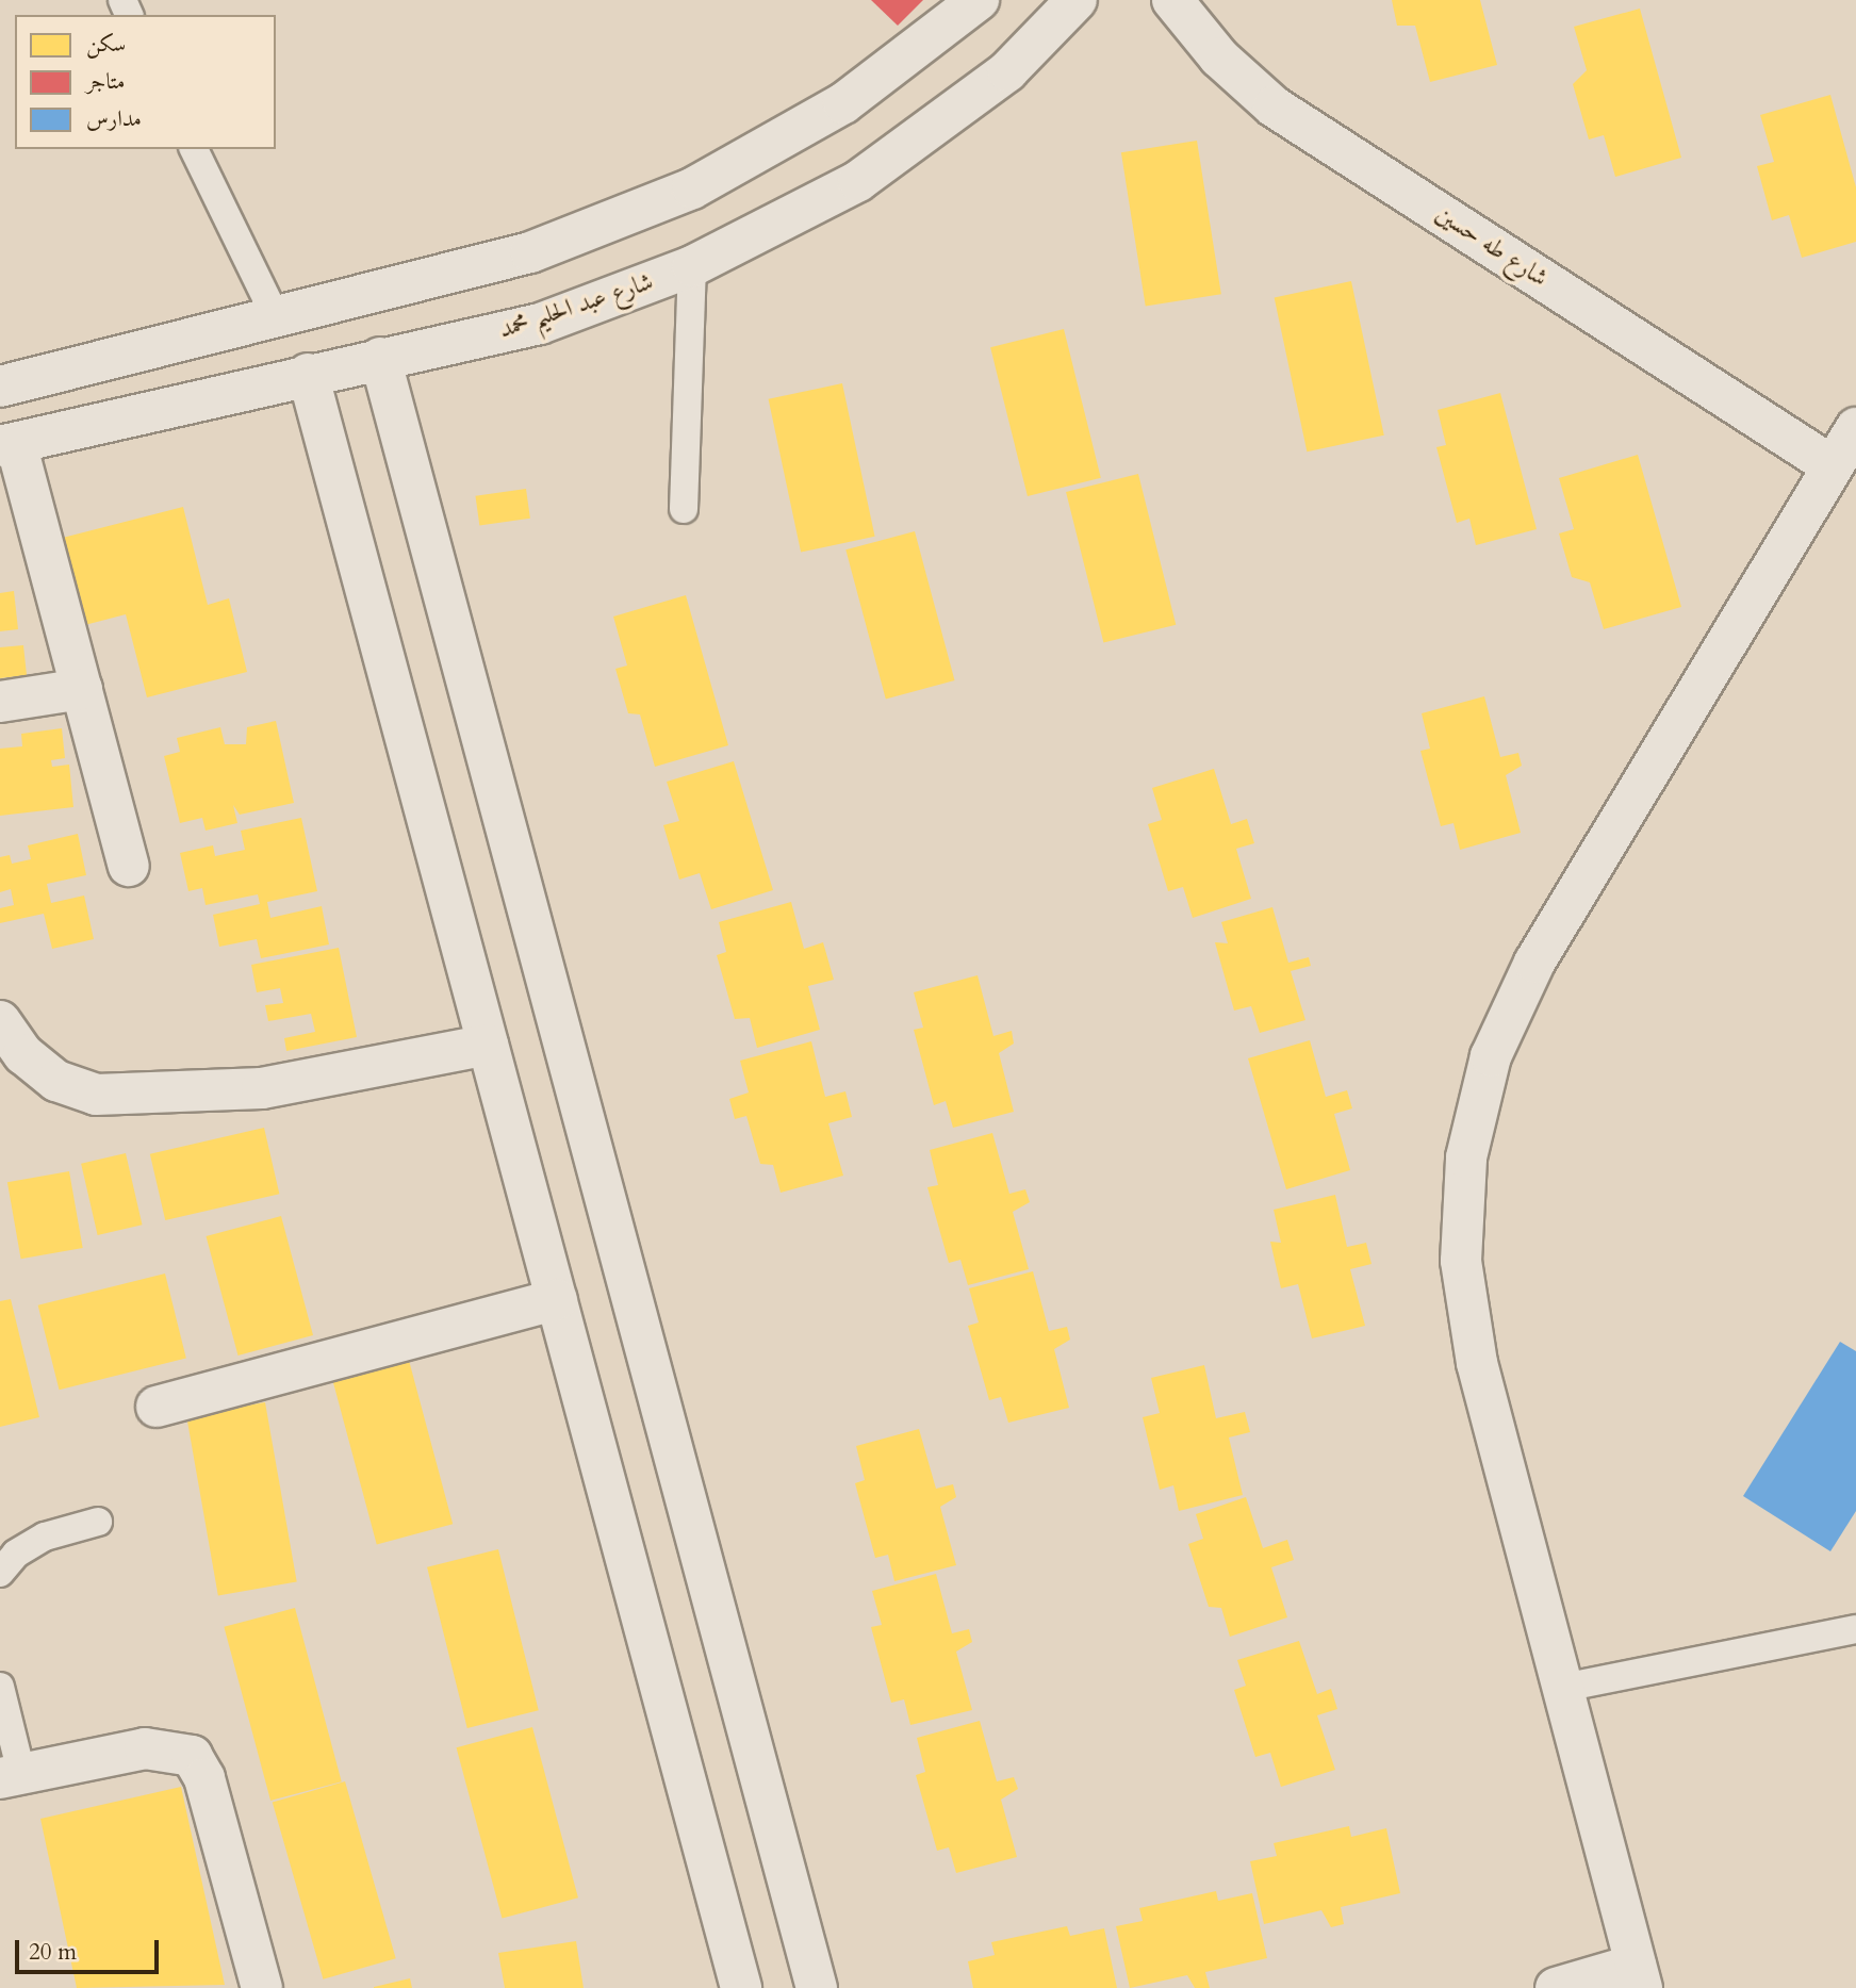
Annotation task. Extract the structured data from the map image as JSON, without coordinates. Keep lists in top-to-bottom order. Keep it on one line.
{"streets":{"street":["شارع طه حسين","شارع عبد الحليم محمد"]},"legend":["سكن","متاجر","مدارس"],"scale_bar":"20 m"}
